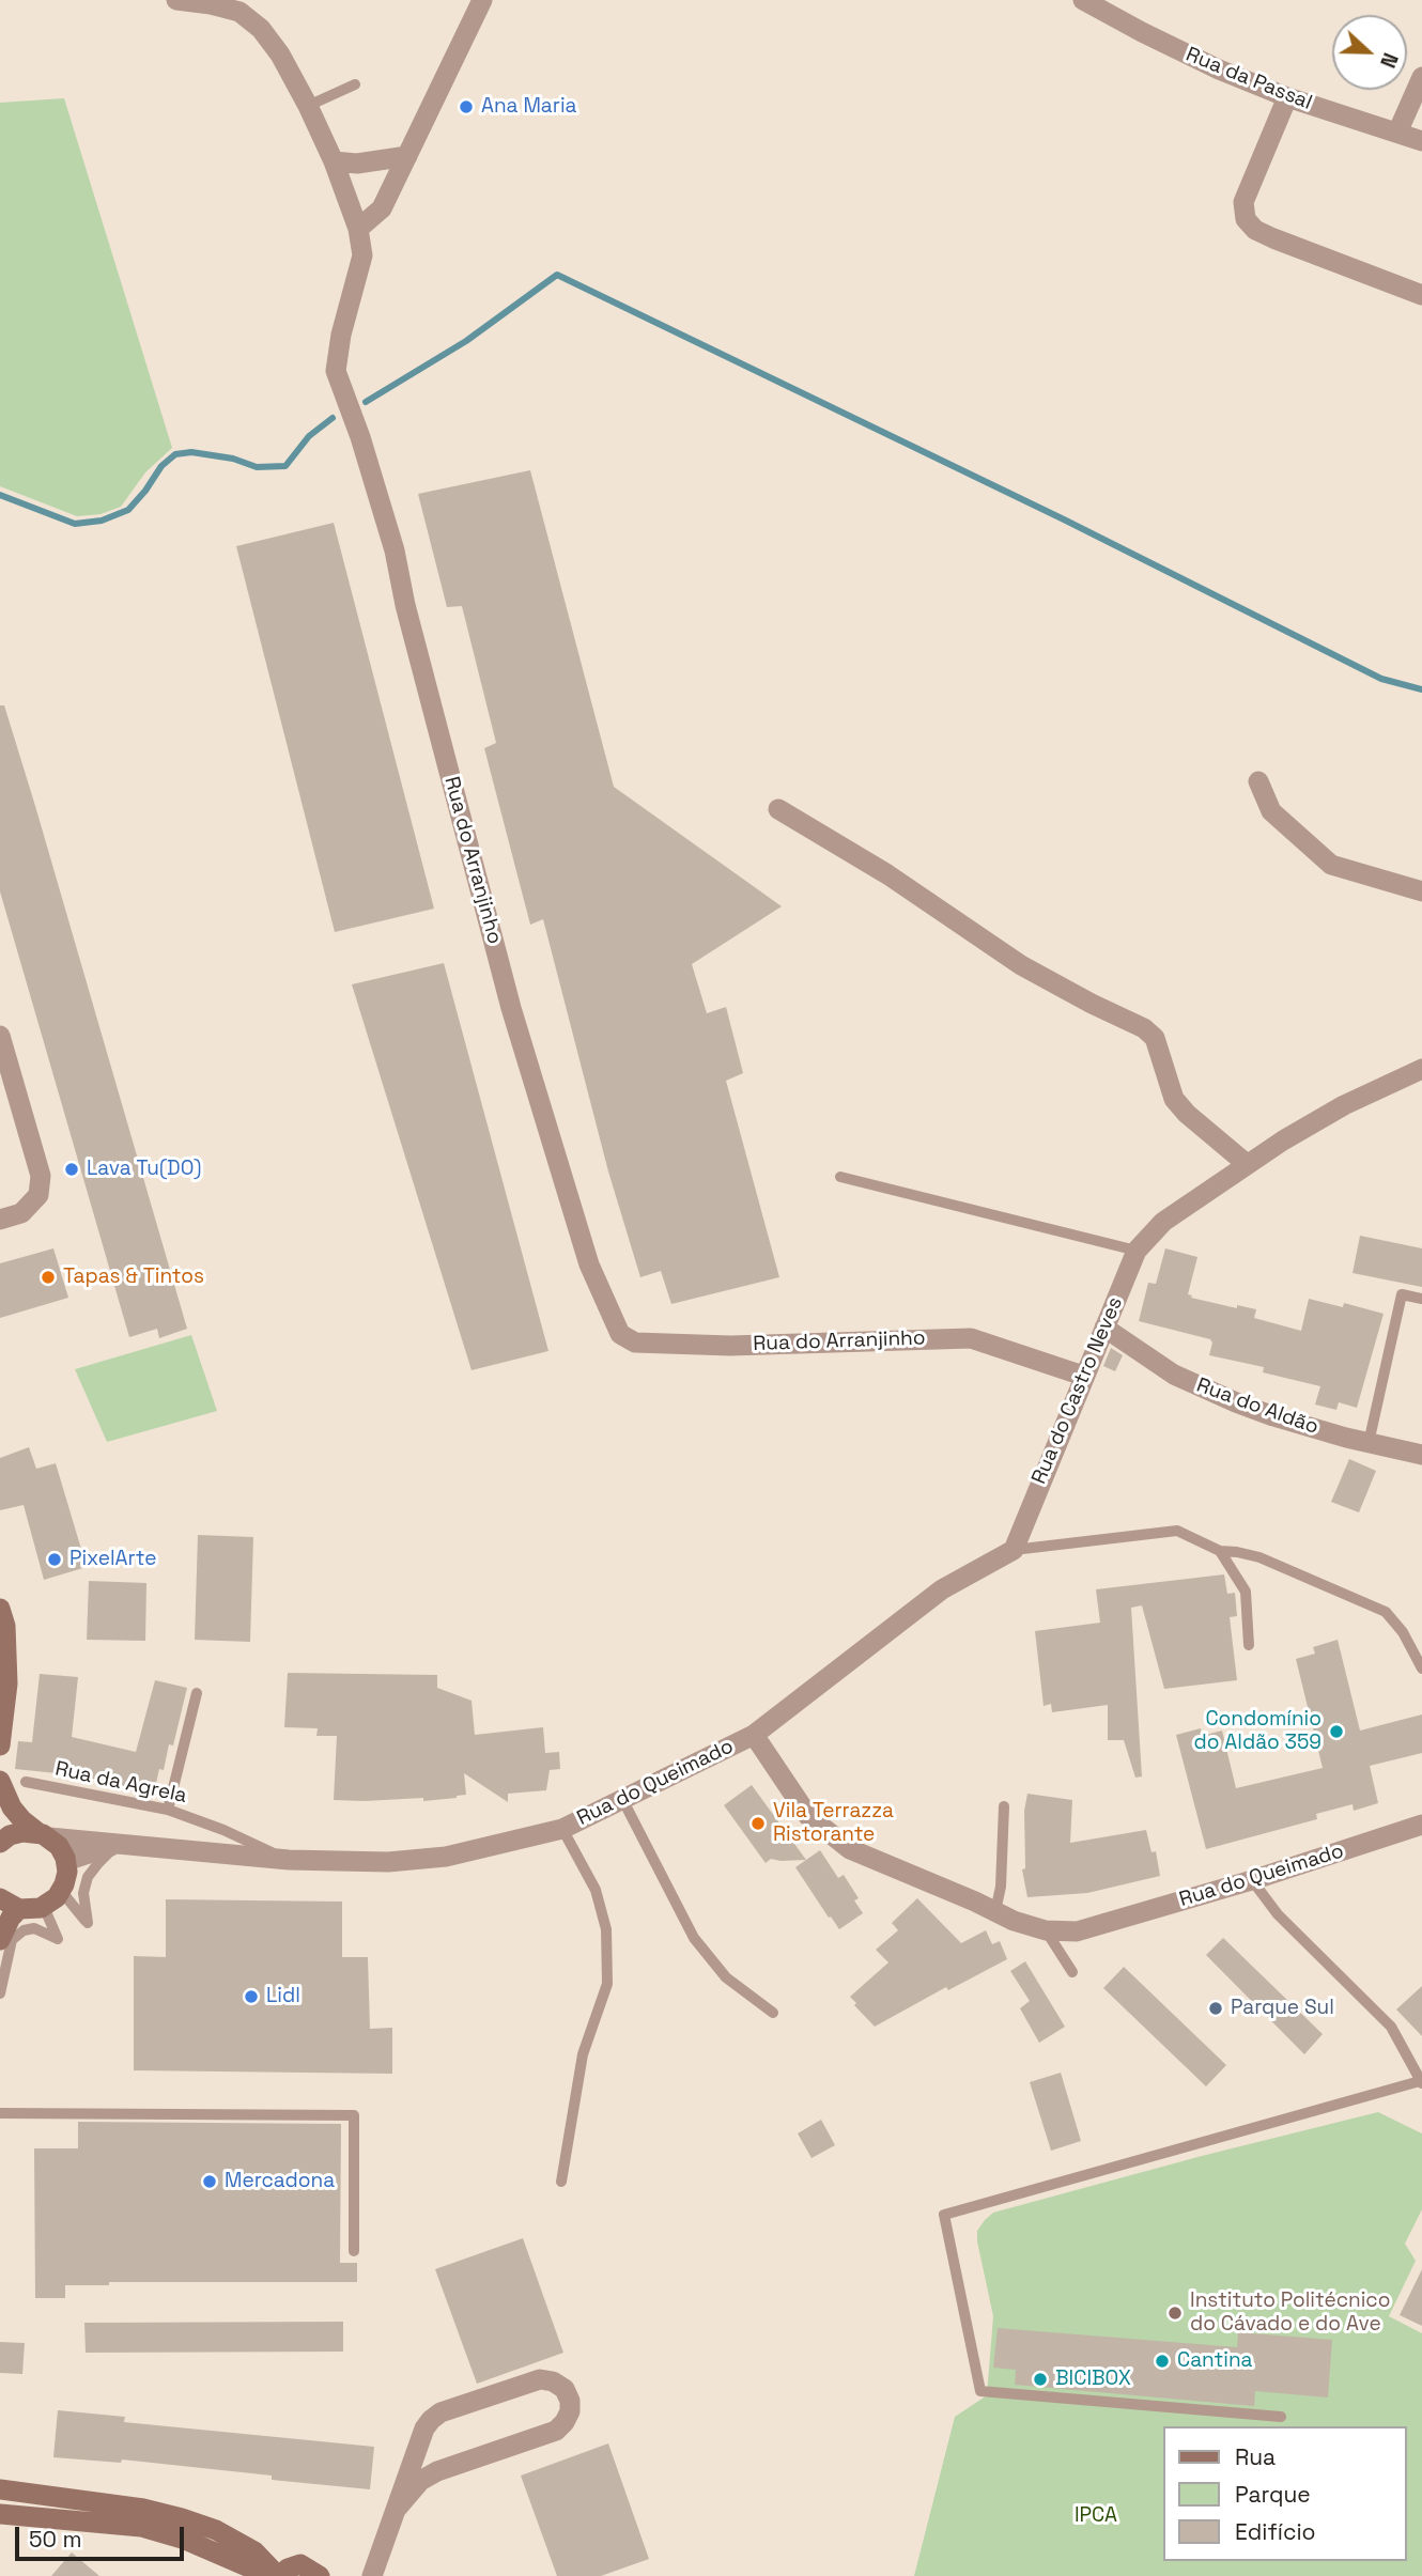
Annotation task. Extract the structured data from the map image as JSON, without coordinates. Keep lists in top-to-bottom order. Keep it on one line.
{"streets":{"street":["Rua da Passal","Rua do Arranjinho","Rua do Castro Neves","Rua do Aldão","Rua do Queimado"],"lane":["Rua da Agrela"]},"crossings":[["Rua do Arranjinho","Rua do Castro Neves"],["Rua do Castro Neves","Rua do Aldão"],["Rua da Agrela","Rua do Queimado"]],"parks":["IPCA"],"places":["Ana Maria","Lava Tu(DO)","Tapas & Tintos","PixelArte","Condomínio do Aldão 359","Vila Terrazza Ristorante","Lidl","Parque Sul","Mercadona","Instituto Politécnico do Cávado e do Ave","Cantina","BICIBOX"],"legend":["Rua","Parque","Edifício"],"scale_bar":"50 m","north":"right"}
